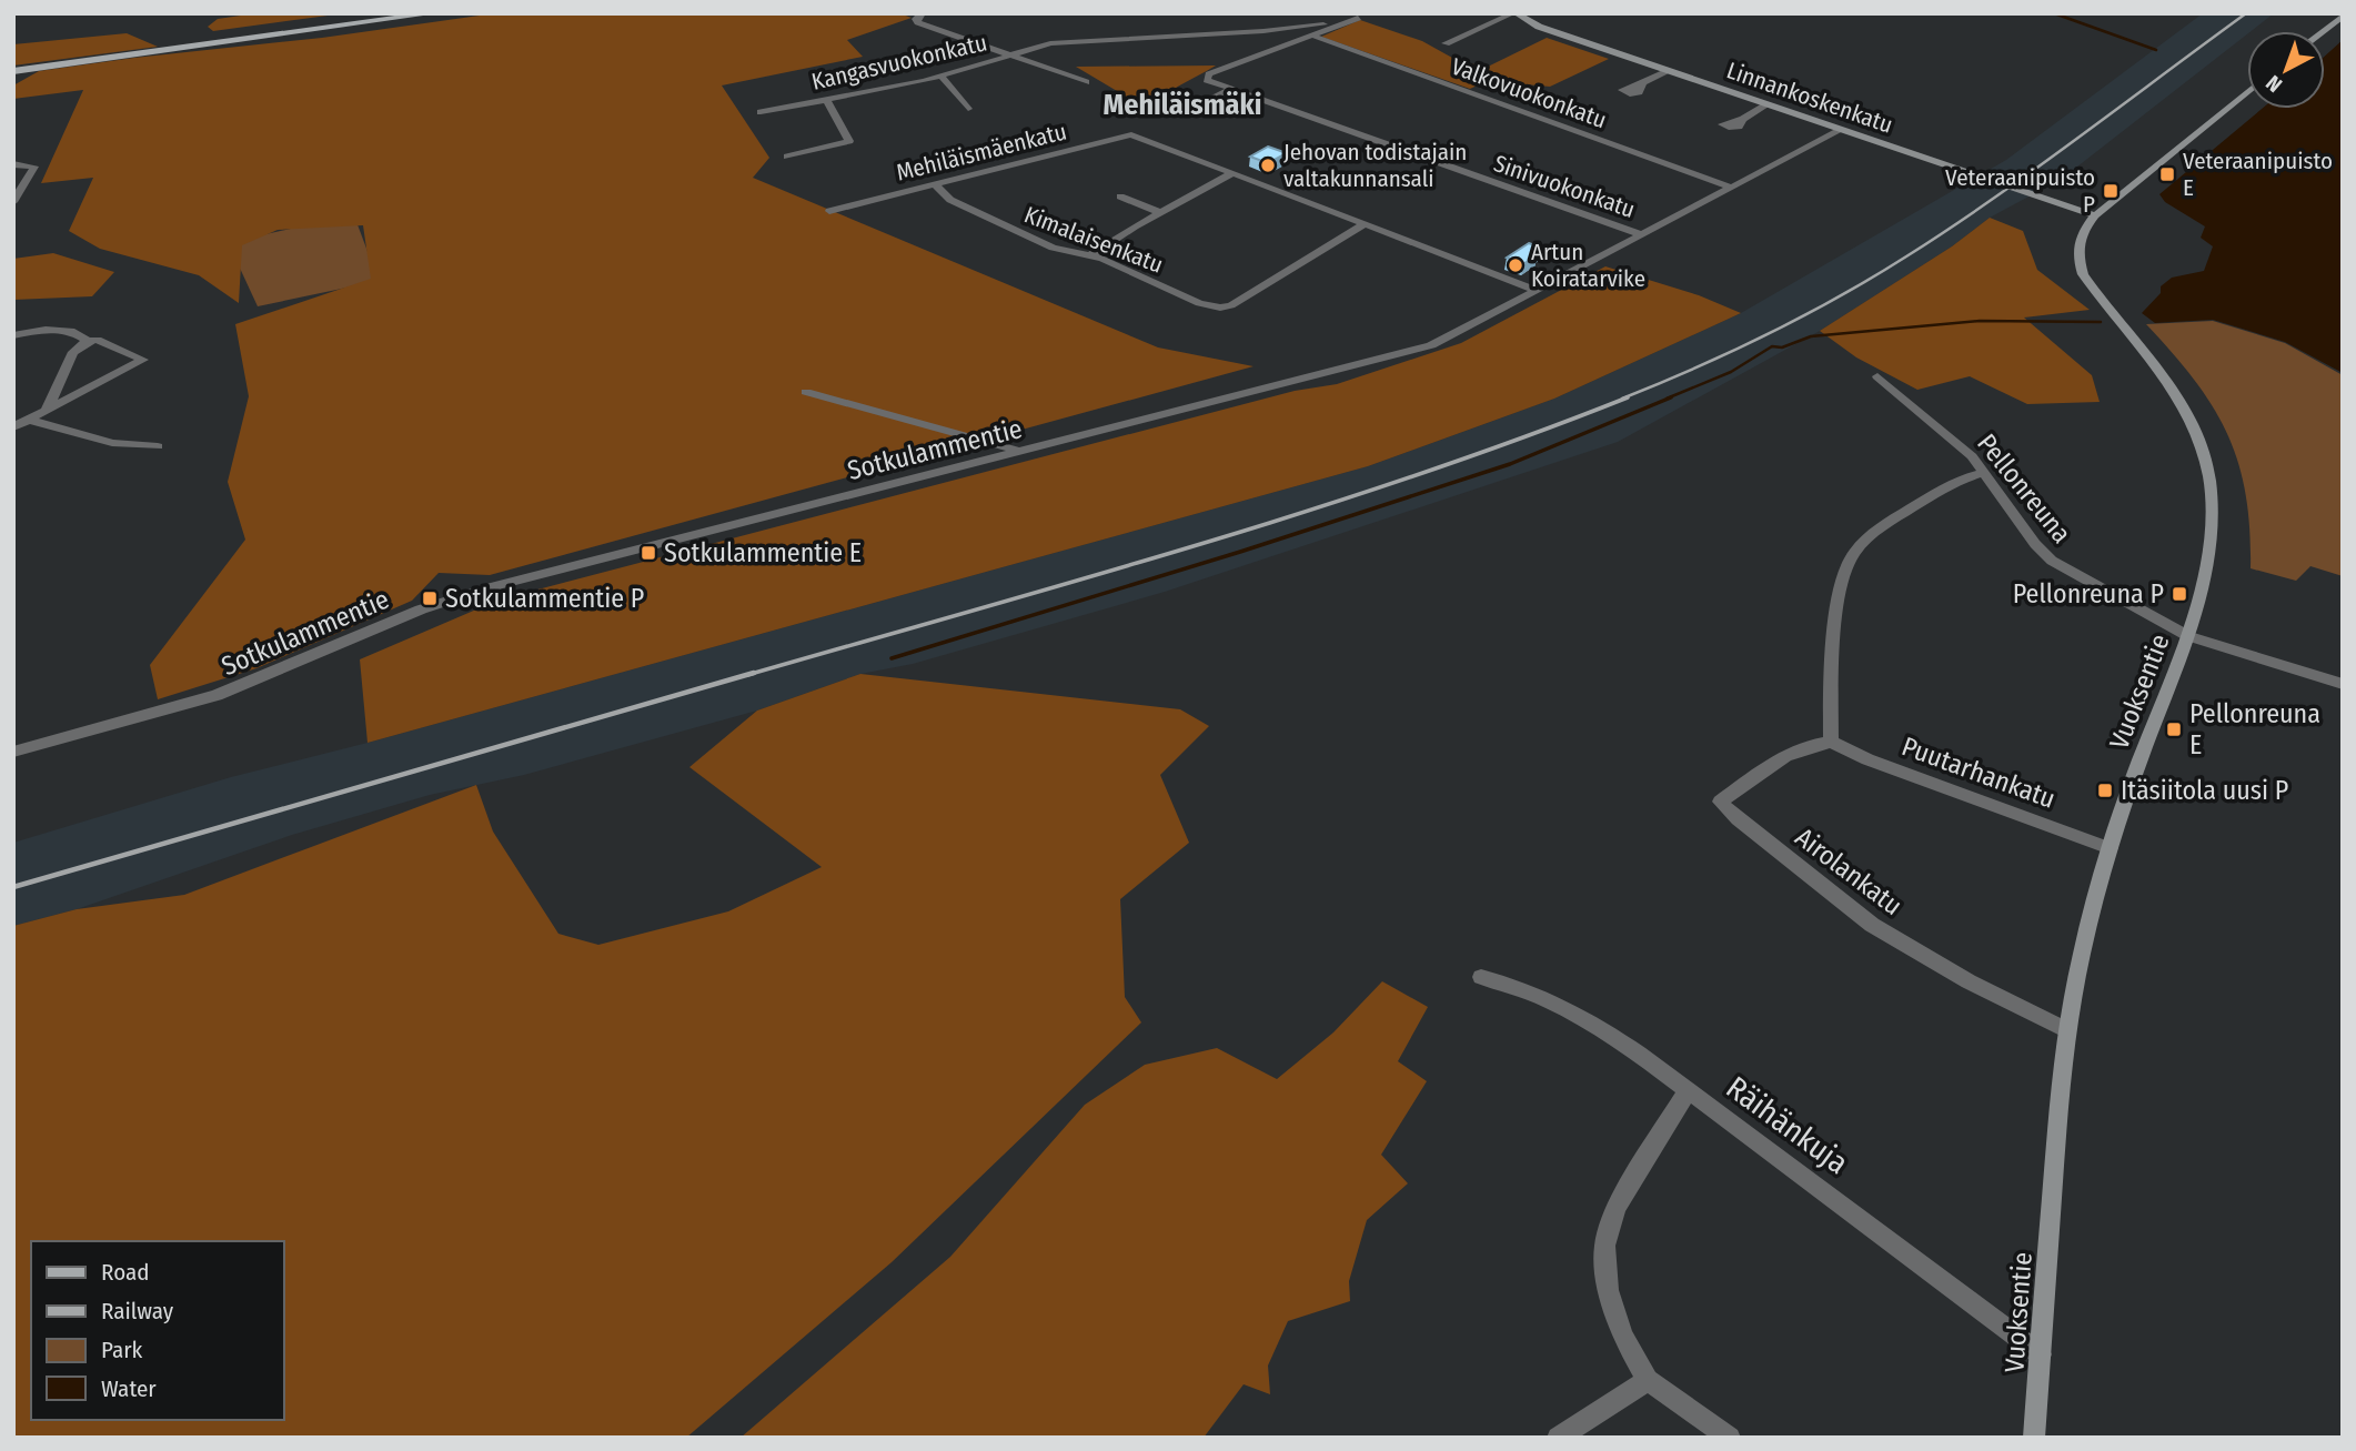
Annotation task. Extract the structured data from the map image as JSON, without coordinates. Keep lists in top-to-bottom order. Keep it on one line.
{"streets":{"street":["Kangasvuokonkatu","Valkovuokonkatu","Linnankoskenkatu","Mehiläismäenkatu","Sinivuokonkatu","Kimalaisenkatu","Sotkulammentie","Pellonreuna","Vuoksentie","Puutarhankatu","Airolankatu","Räihänkuja"]},"crossings":[["Valkovuokonkatu","Sinivuokonkatu"],["Valkovuokonkatu","Sotkulammentie"],["Linnankoskenkatu","Sotkulammentie"],["Linnankoskenkatu","Vuoksentie"],["Mehiläismäenkatu","Kimalaisenkatu"],["Mehiläismäenkatu","Sotkulammentie"],["Sinivuokonkatu","Sotkulammentie"],["Pellonreuna","Vuoksentie"],["Vuoksentie","Puutarhankatu"],["Vuoksentie","Airolankatu"],["Vuoksentie","Räihänkuja"],["Puutarhankatu","Airolankatu"]],"districts":["Mehiläismäki"],"places":{"other":["Jehovan todistajain valtakunnansali","Artun Koiratarvike"],"transit":["Veteraanipuisto E","Veteraanipuisto P","Sotkulammentie E","Pellonreuna P","Sotkulammentie P","Pellonreuna E","Itäsiitola uusi P"]},"legend":["Road","Railway","Park","Water"],"north":"bottom left"}
